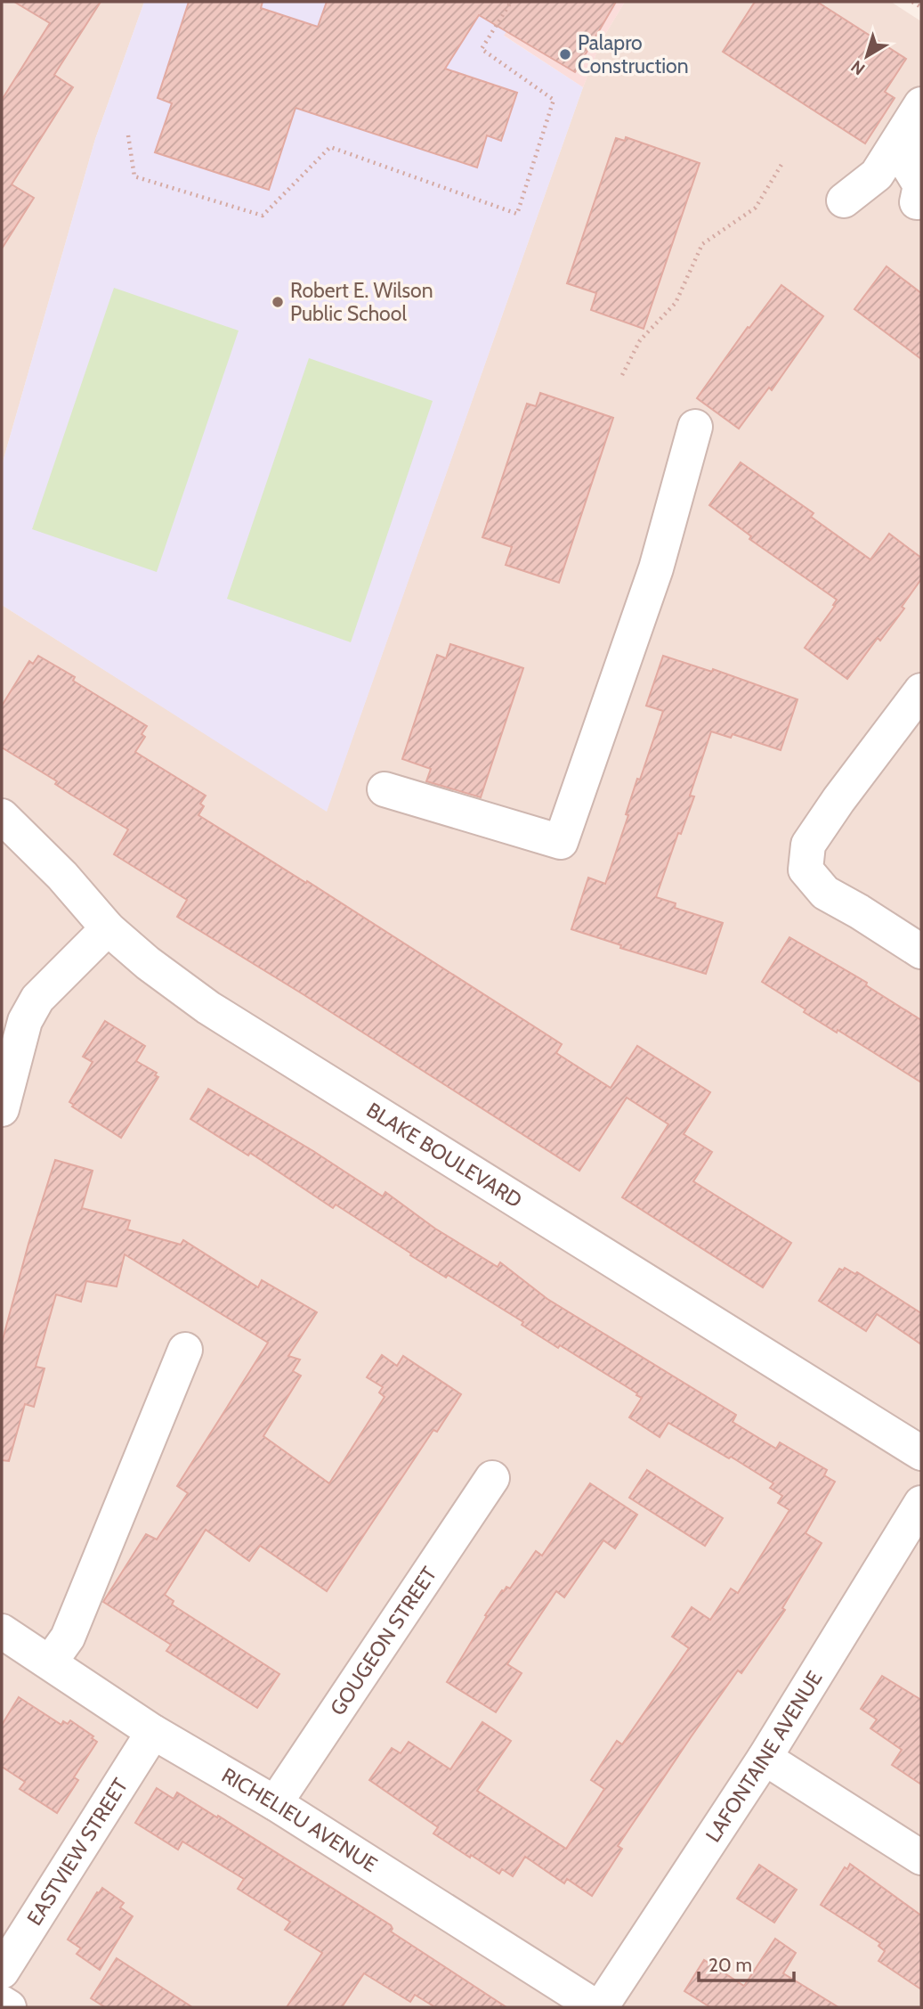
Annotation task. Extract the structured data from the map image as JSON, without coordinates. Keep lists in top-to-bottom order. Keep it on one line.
{"streets":{"street":["BLAKE BOULEVARD","GOUGEON STREET","LAFONTAINE AVENUE","RICHELIEU AVENUE","EASTVIEW STREET"]},"crossings":[["GOUGEON STREET","RICHELIEU AVENUE"],["LAFONTAINE AVENUE","RICHELIEU AVENUE"],["RICHELIEU AVENUE","EASTVIEW STREET"]],"places":["Palapro Construction","Robert E. Wilson Public School"],"scale_bar":"20 m","north":"bottom left"}
